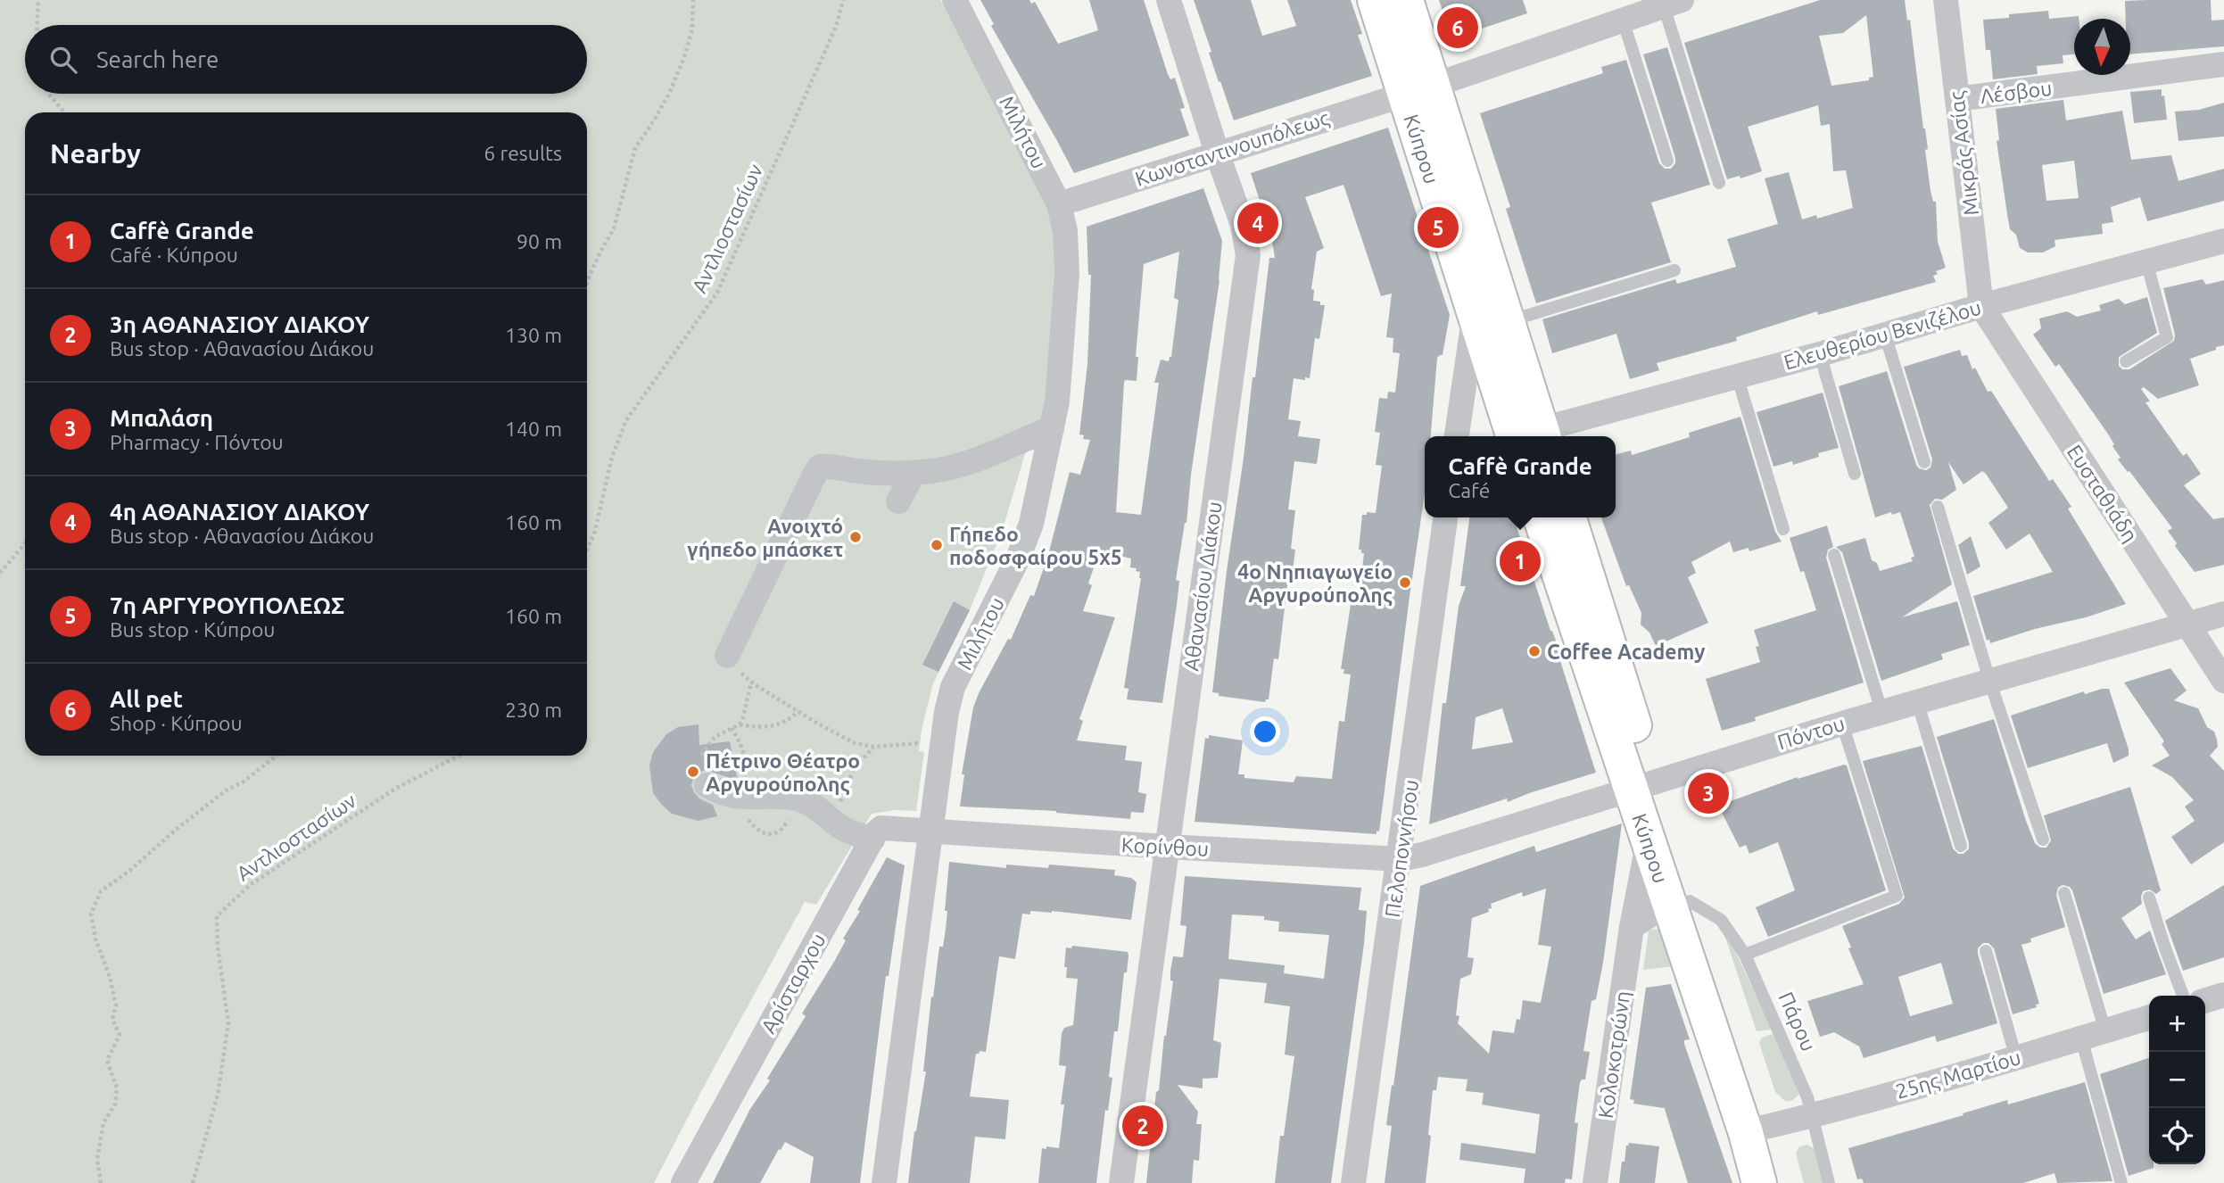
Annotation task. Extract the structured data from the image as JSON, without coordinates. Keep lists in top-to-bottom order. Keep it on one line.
{"streets":{"main road":["Κύπρου"],"street":["Λέσβου","Μιλήτου","Κωνσταντινουπόλεως","Μικράς Ασίας","Ελευθερίου Βενιζέλου","Ευσταθιάδη","Αθανασίου Διάκου","Πόντου","Κορίνθου","Πελοποννήσου","Αρίσταρχου","Κολοκοτρώνη","25ης Μαρτίου"],"lane":["Πάρου"],"path":["Αντλιοστασίων"]},"crossings":[["Λέσβου","Μικράς Ασίας"],["Μιλήτου","Κωνσταντινουπόλεως"],["Μιλήτου","Κορίνθου"],["Κωνσταντινουπόλεως","Κύπρου"],["Κωνσταντινουπόλεως","Αθανασίου Διάκου"],["Κύπρου","Πόντου"],["Κύπρου","Πάρου"],["Κύπρου","Κολοκοτρώνη"],["Κύπρου","25ης Μαρτίου"],["Μικράς Ασίας","Ελευθερίου Βενιζέλου"],["Μικράς Ασίας","Ευσταθιάδη"],["Ελευθερίου Βενιζέλου","Ευσταθιάδη"],["Ευσταθιάδη","Πόντου"],["Αθανασίου Διάκου","Κορίνθου"],["Πόντου","Κορίνθου"],["Πόντου","Πελοποννήσου"],["Κορίνθου","Πελοποννήσου"],["Πάρου","25ης Μαρτίου"]],"places":["Ανοιχτό γήπεδο μπάσκετ","Γήπεδο ποδοσφαίρου 5x5","4ο Νηπιαγωγείο Αργυρούπολης","Coffee Academy","Πέτρινο Θέατρο Αργυρούπολης"],"north":"bottom","page":{"pins":["6","4","5","1","3","2"],"search":"Search here","heading":["Nearby","6 results"],"list":[{"mark":"1","name":"Caffè Grande","note":"Café · Κύπρου","value":"90 m"},{"mark":"2","name":"3η ΑΘΑΝΑΣΙΟΥ ΔΙΑΚΟΥ","note":"Bus stop · Αθανασίου Διάκου","value":"130 m"},{"mark":"3","name":"Μπαλάση","note":"Pharmacy · Πόντου","value":"140 m"},{"mark":"4","name":"4η ΑΘΑΝΑΣΙΟΥ ΔΙΑΚΟΥ","note":"Bus stop · Αθανασίου Διάκου","value":"160 m"},{"mark":"5","name":"7η ΑΡΓΥΡΟΥΠΟΛΕΩΣ","note":"Bus stop · Κύπρου","value":"160 m"},{"mark":"6","name":"All pet","note":"Shop · Κύπρου","value":"230 m"}],"popup":["Caffè Grande","Café"],"map_buttons":["+","−"]}}
